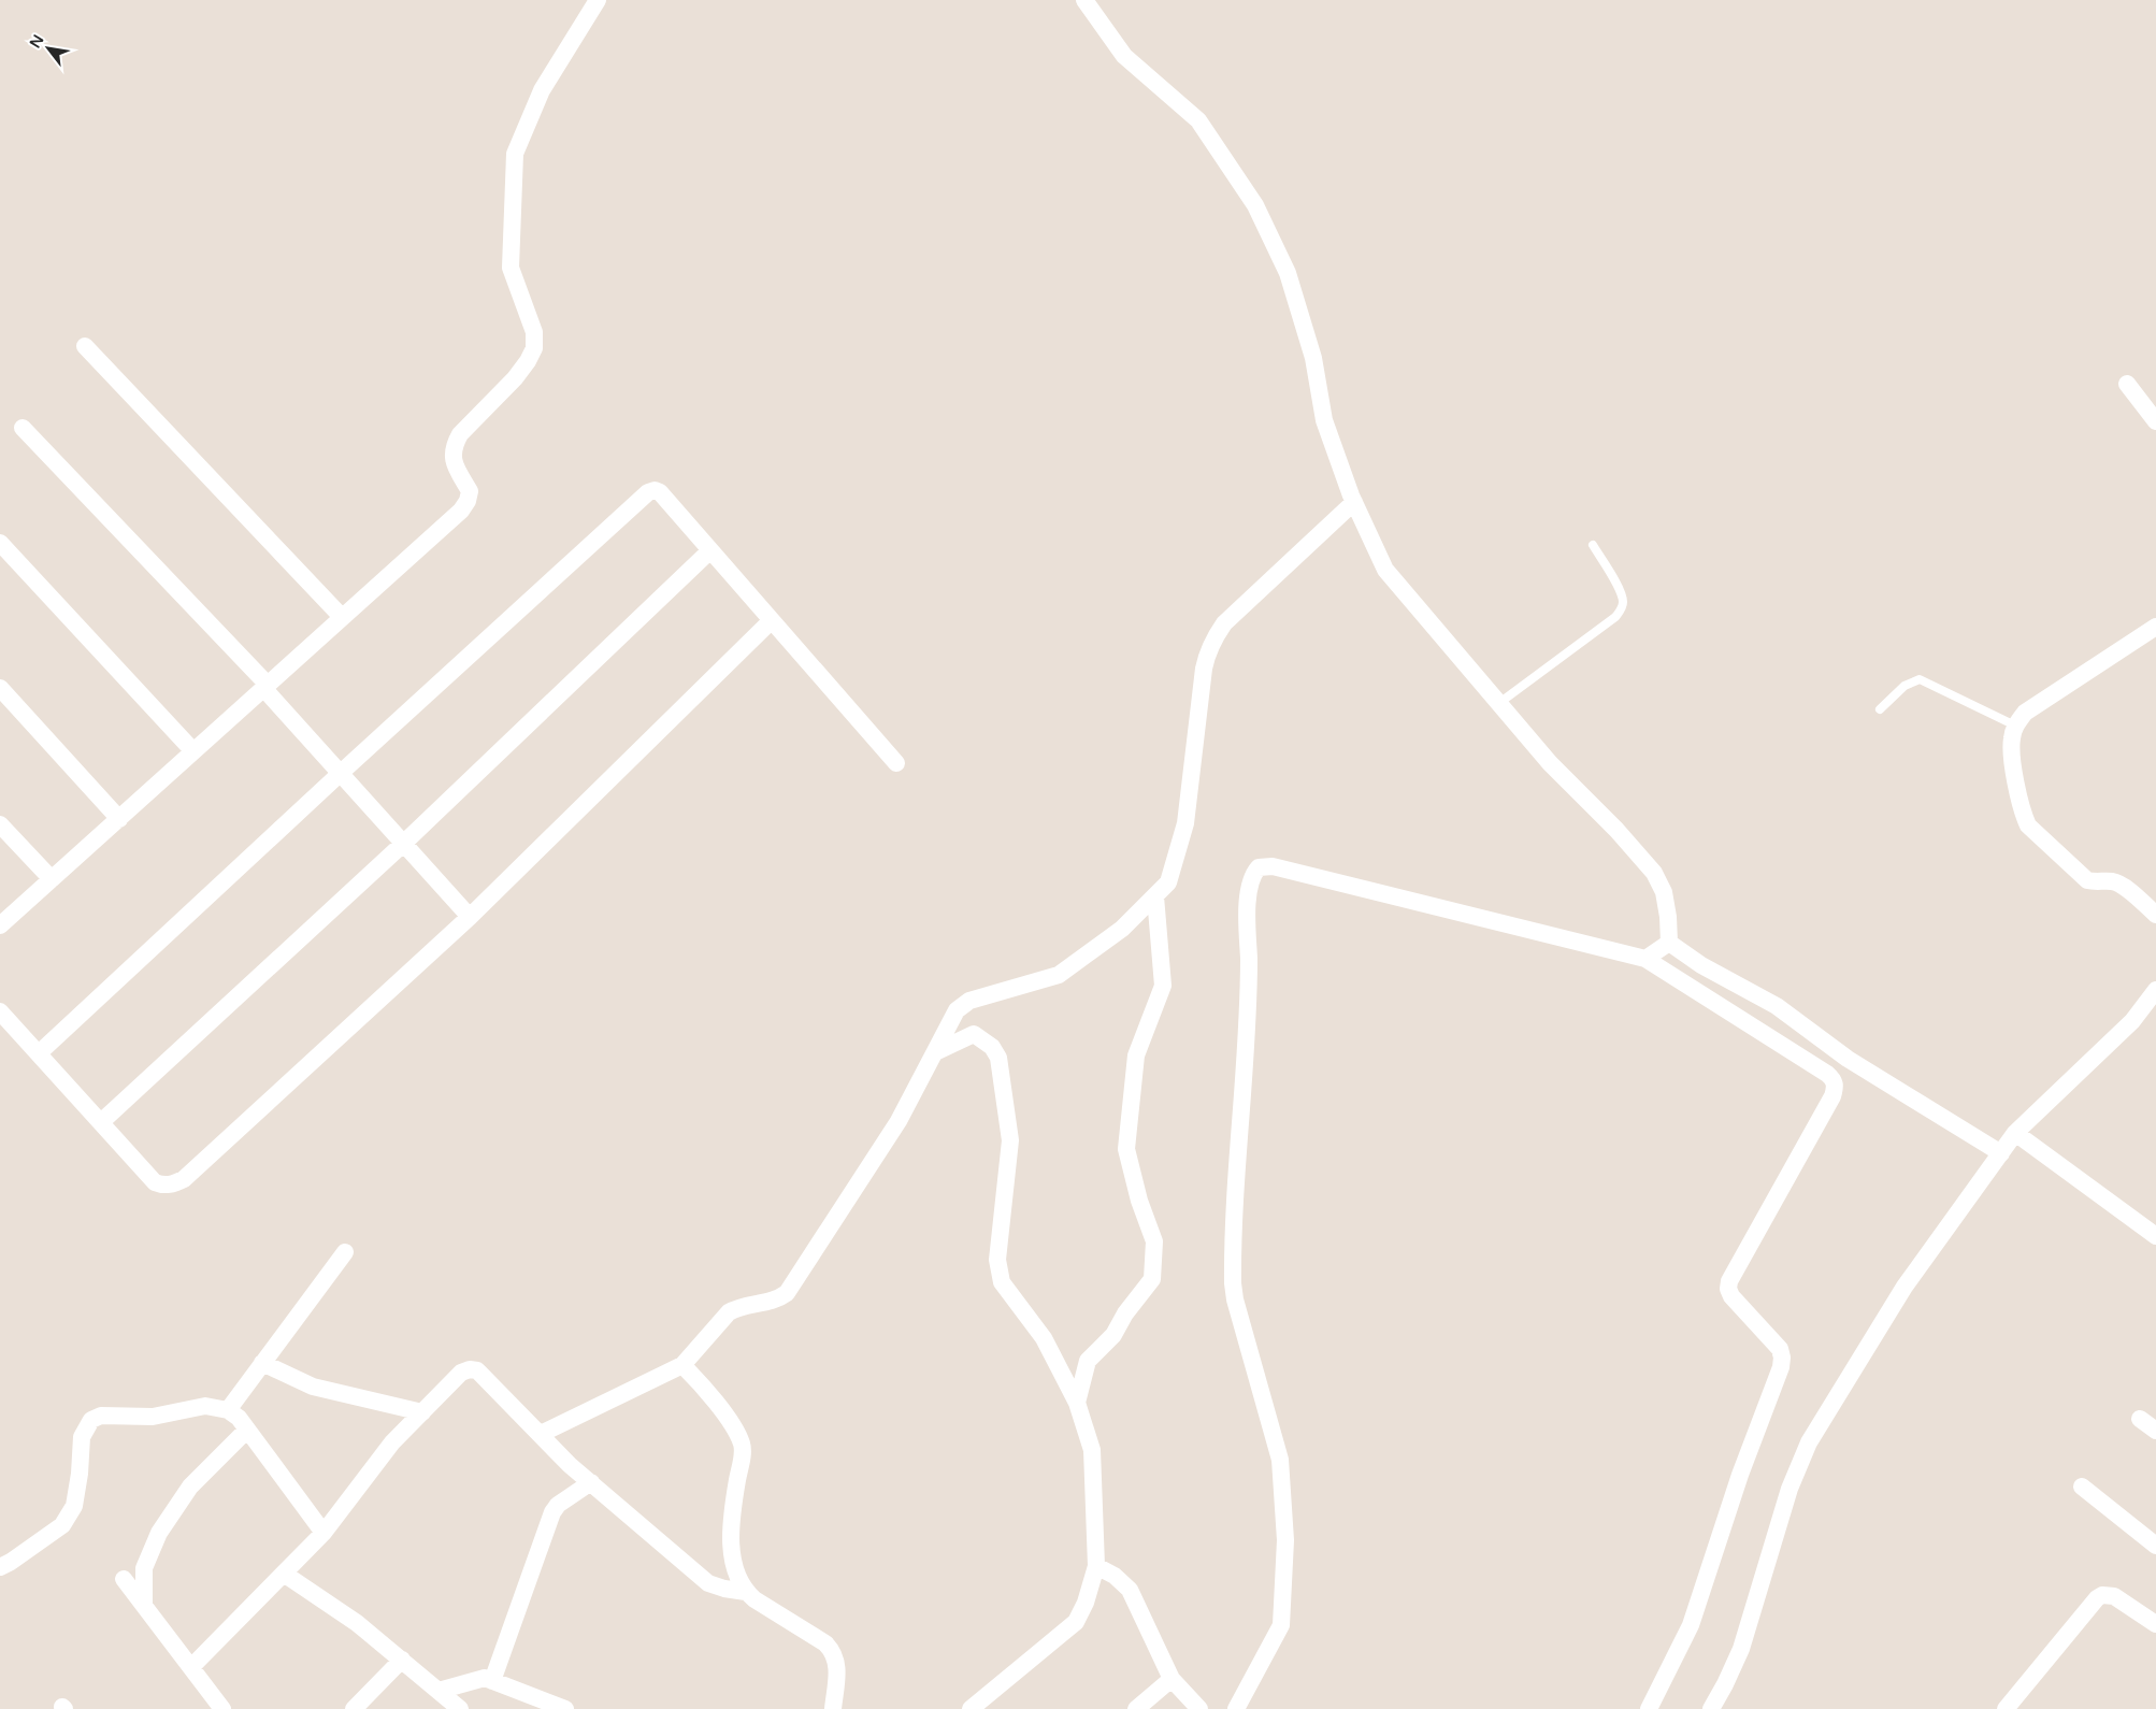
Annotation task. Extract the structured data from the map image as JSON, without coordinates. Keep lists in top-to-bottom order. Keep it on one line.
{"north":"top left"}
